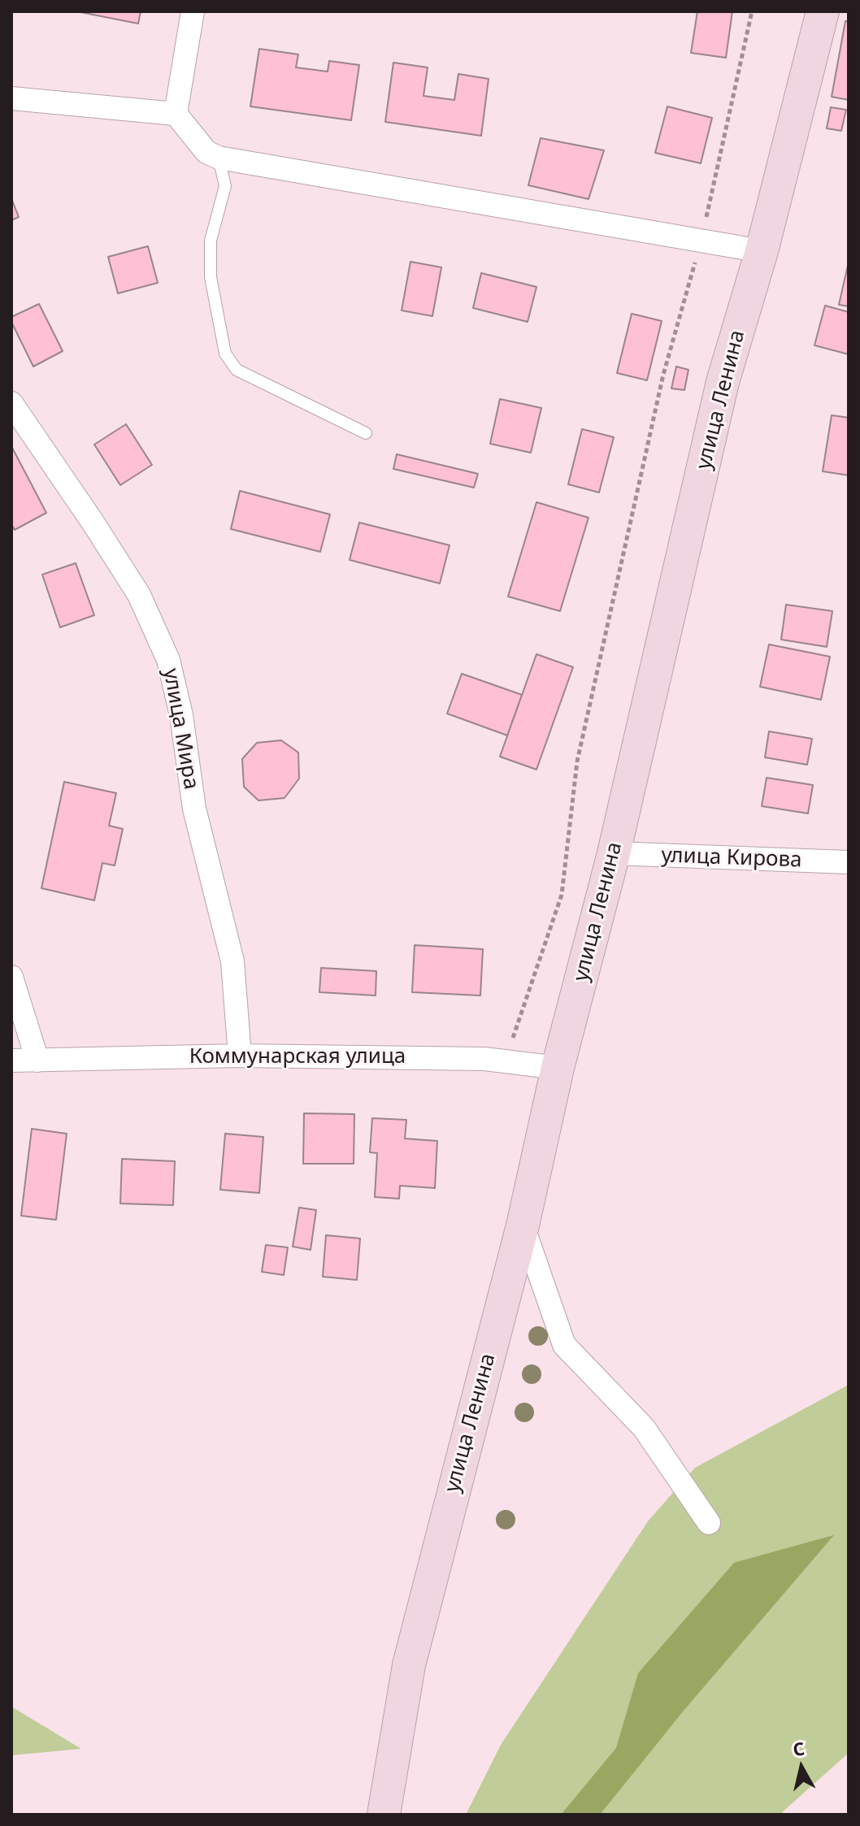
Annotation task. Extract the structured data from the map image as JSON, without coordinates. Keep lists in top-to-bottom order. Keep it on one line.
{"streets":{"main road":["улица Ленина"],"street":["улица Мира","улица Кирова","Коммунарская улица"]},"crossings":[["улица Ленина","улица Кирова"],["улица Ленина","Коммунарская улица"],["улица Мира","Коммунарская улица"]],"north":"top"}
